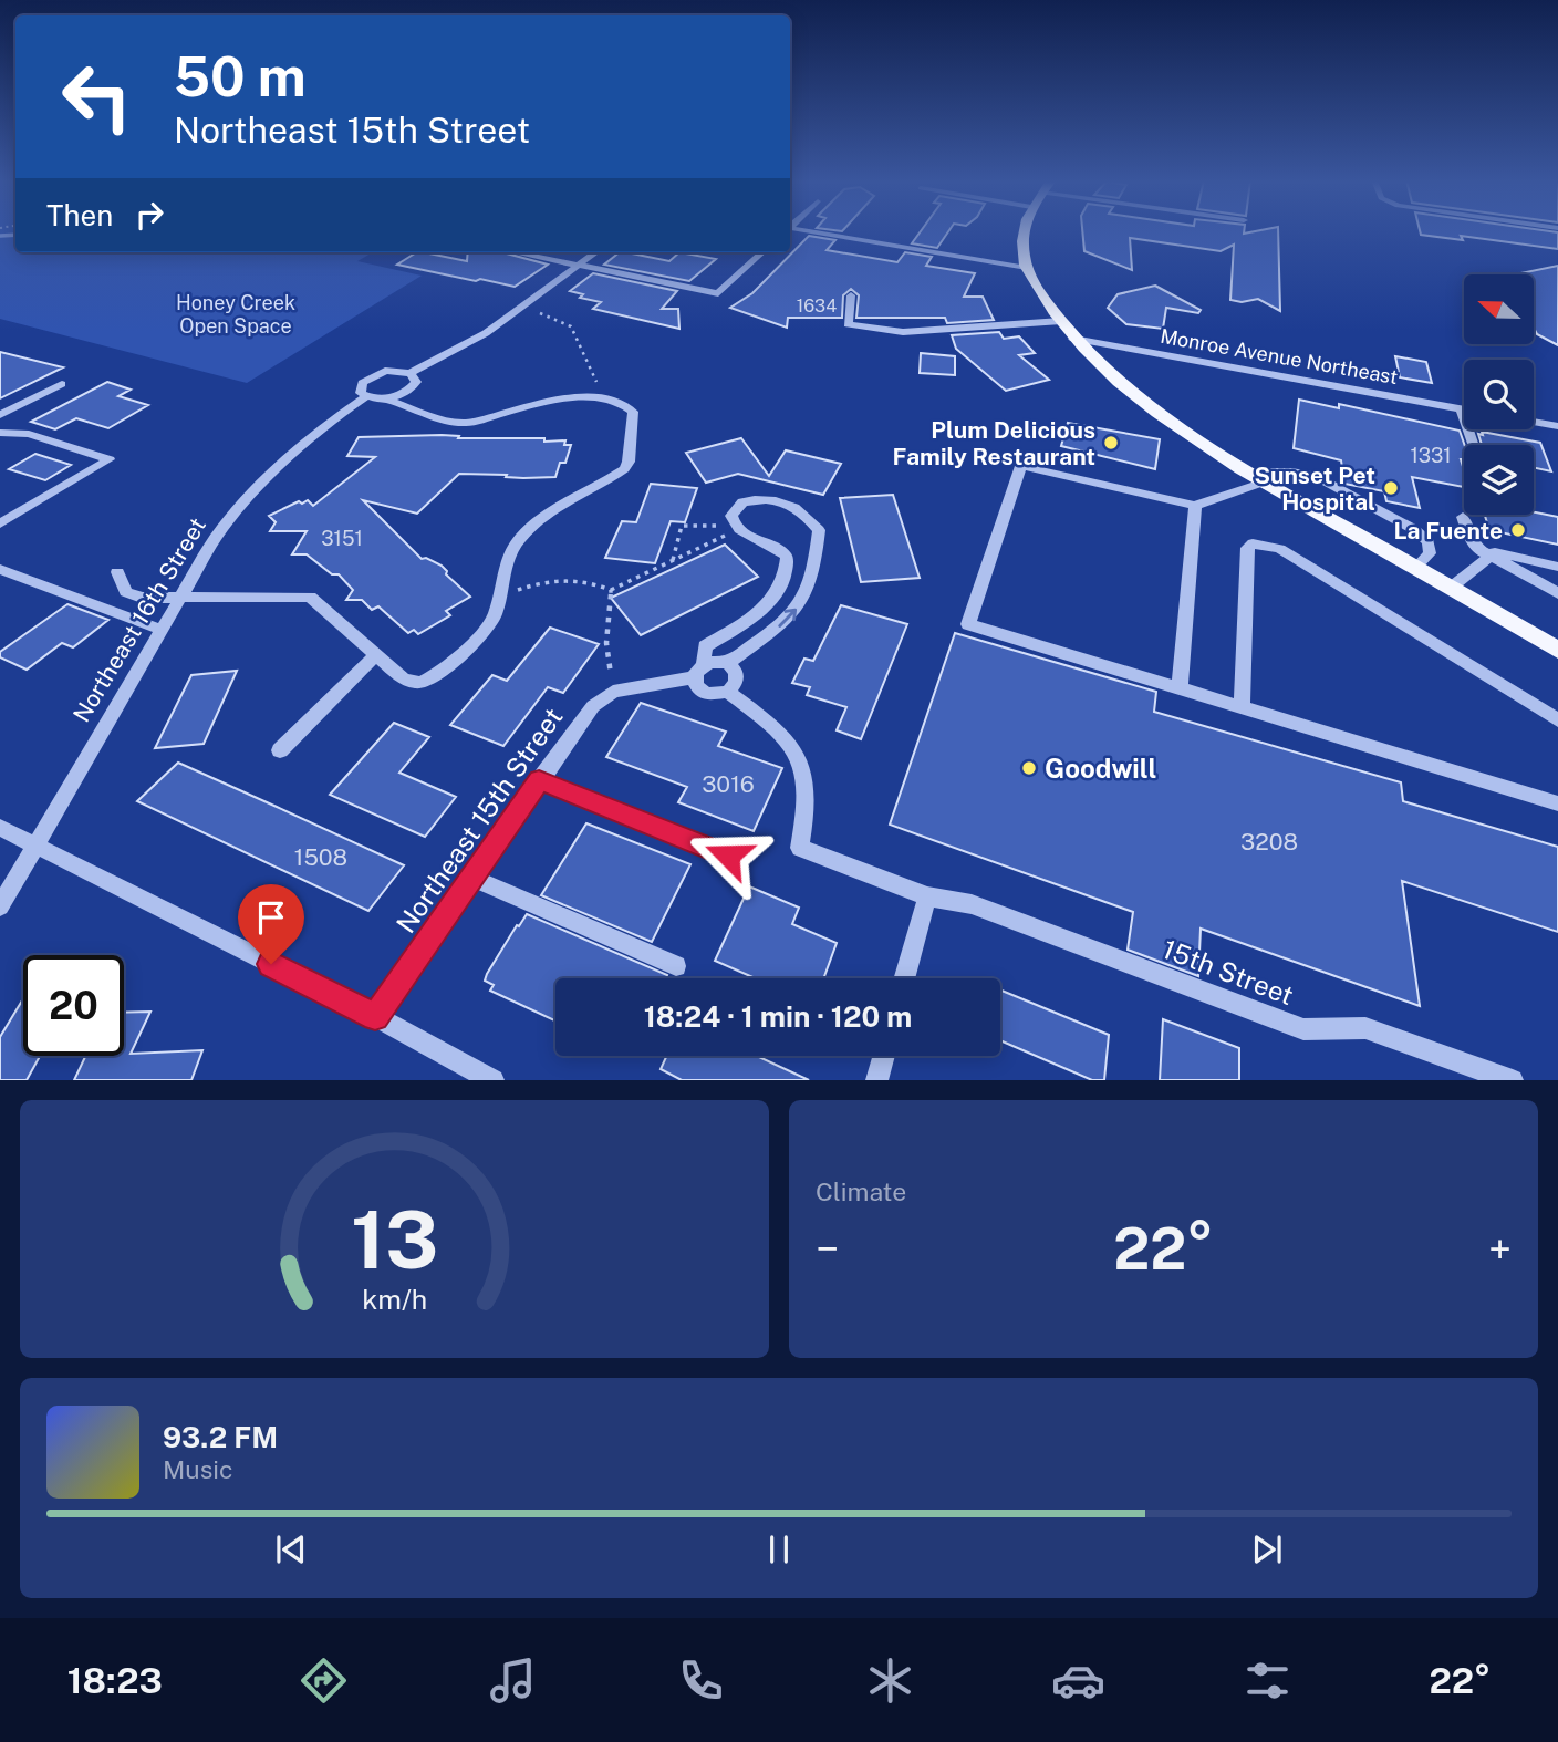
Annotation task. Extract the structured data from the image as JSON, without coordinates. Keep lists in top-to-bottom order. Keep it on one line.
{"streets":{"street":["Monroe Avenue Northeast","Northeast 16th Street","Northeast 15th Street","15th Street"]},"parks":["Honey Creek Open Space"],"places":["Plum Delicious Family Restaurant","Sunset Pet Hospital","La Fuente","Goodwill"],"house_numbers":["1634","1331","3151","3016","3208","1508"],"north":"left","page":{"turn":["50 m","Northeast 15th Street"],"then":"Then","limit":"20","trip":"18:24 · 1 min · 120 m","tile":"Climate","heat":["−","22°","+"],"song":["93.2 FM","Music"],"tabs":["18:23","22°"],"gauge":["13","km/h"]}}
